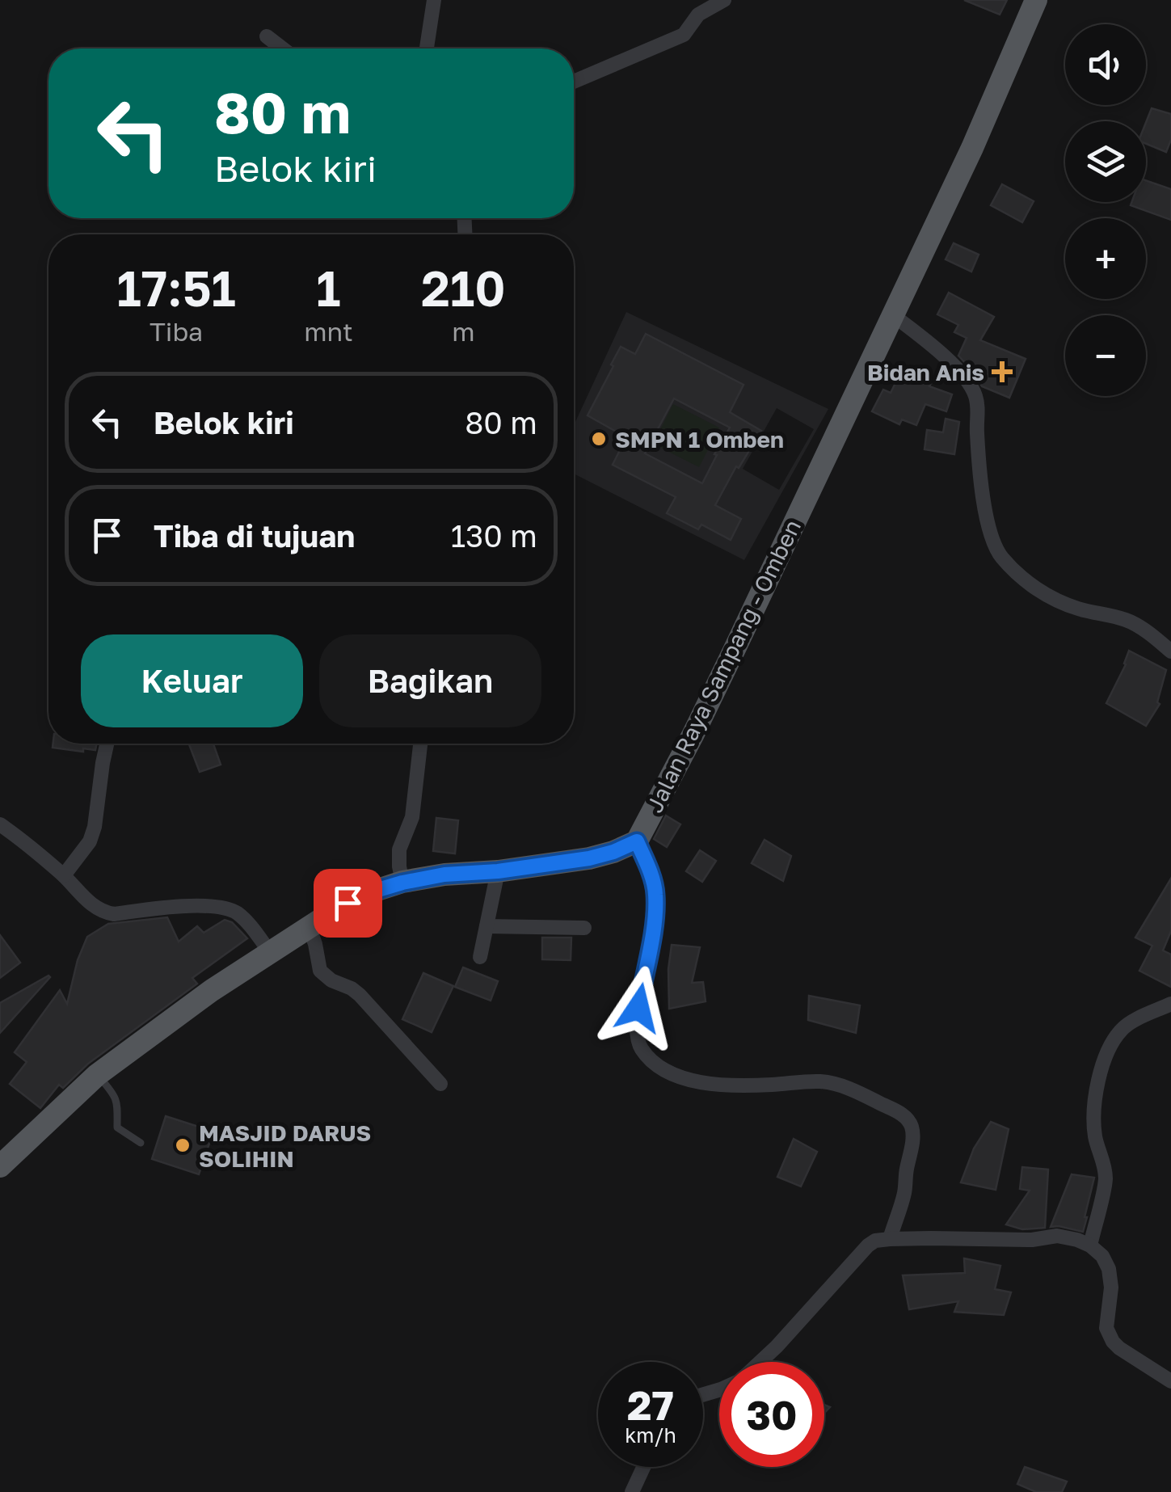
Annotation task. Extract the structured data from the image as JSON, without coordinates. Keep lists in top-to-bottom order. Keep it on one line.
{"streets":{"main road":["Jalan Raya Sampang - Omben"]},"places":{"health":["Bidan Anis"],"other":["SMPN 1 Omben","MASJID DARUS SOLIHIN"]},"page":{"map_buttons":["+","−"],"turn":["80 m","Belok kiri"],"eta":["17:51","Tiba","1","mnt","210","m"],"list":[{"name":"Belok kiri","value":"80 m"},{"name":"Tiba di tujuan","value":"130 m"}],"buttons":["Keluar","Bagikan"],"speed":"27 km/h","limit":"30"}}
